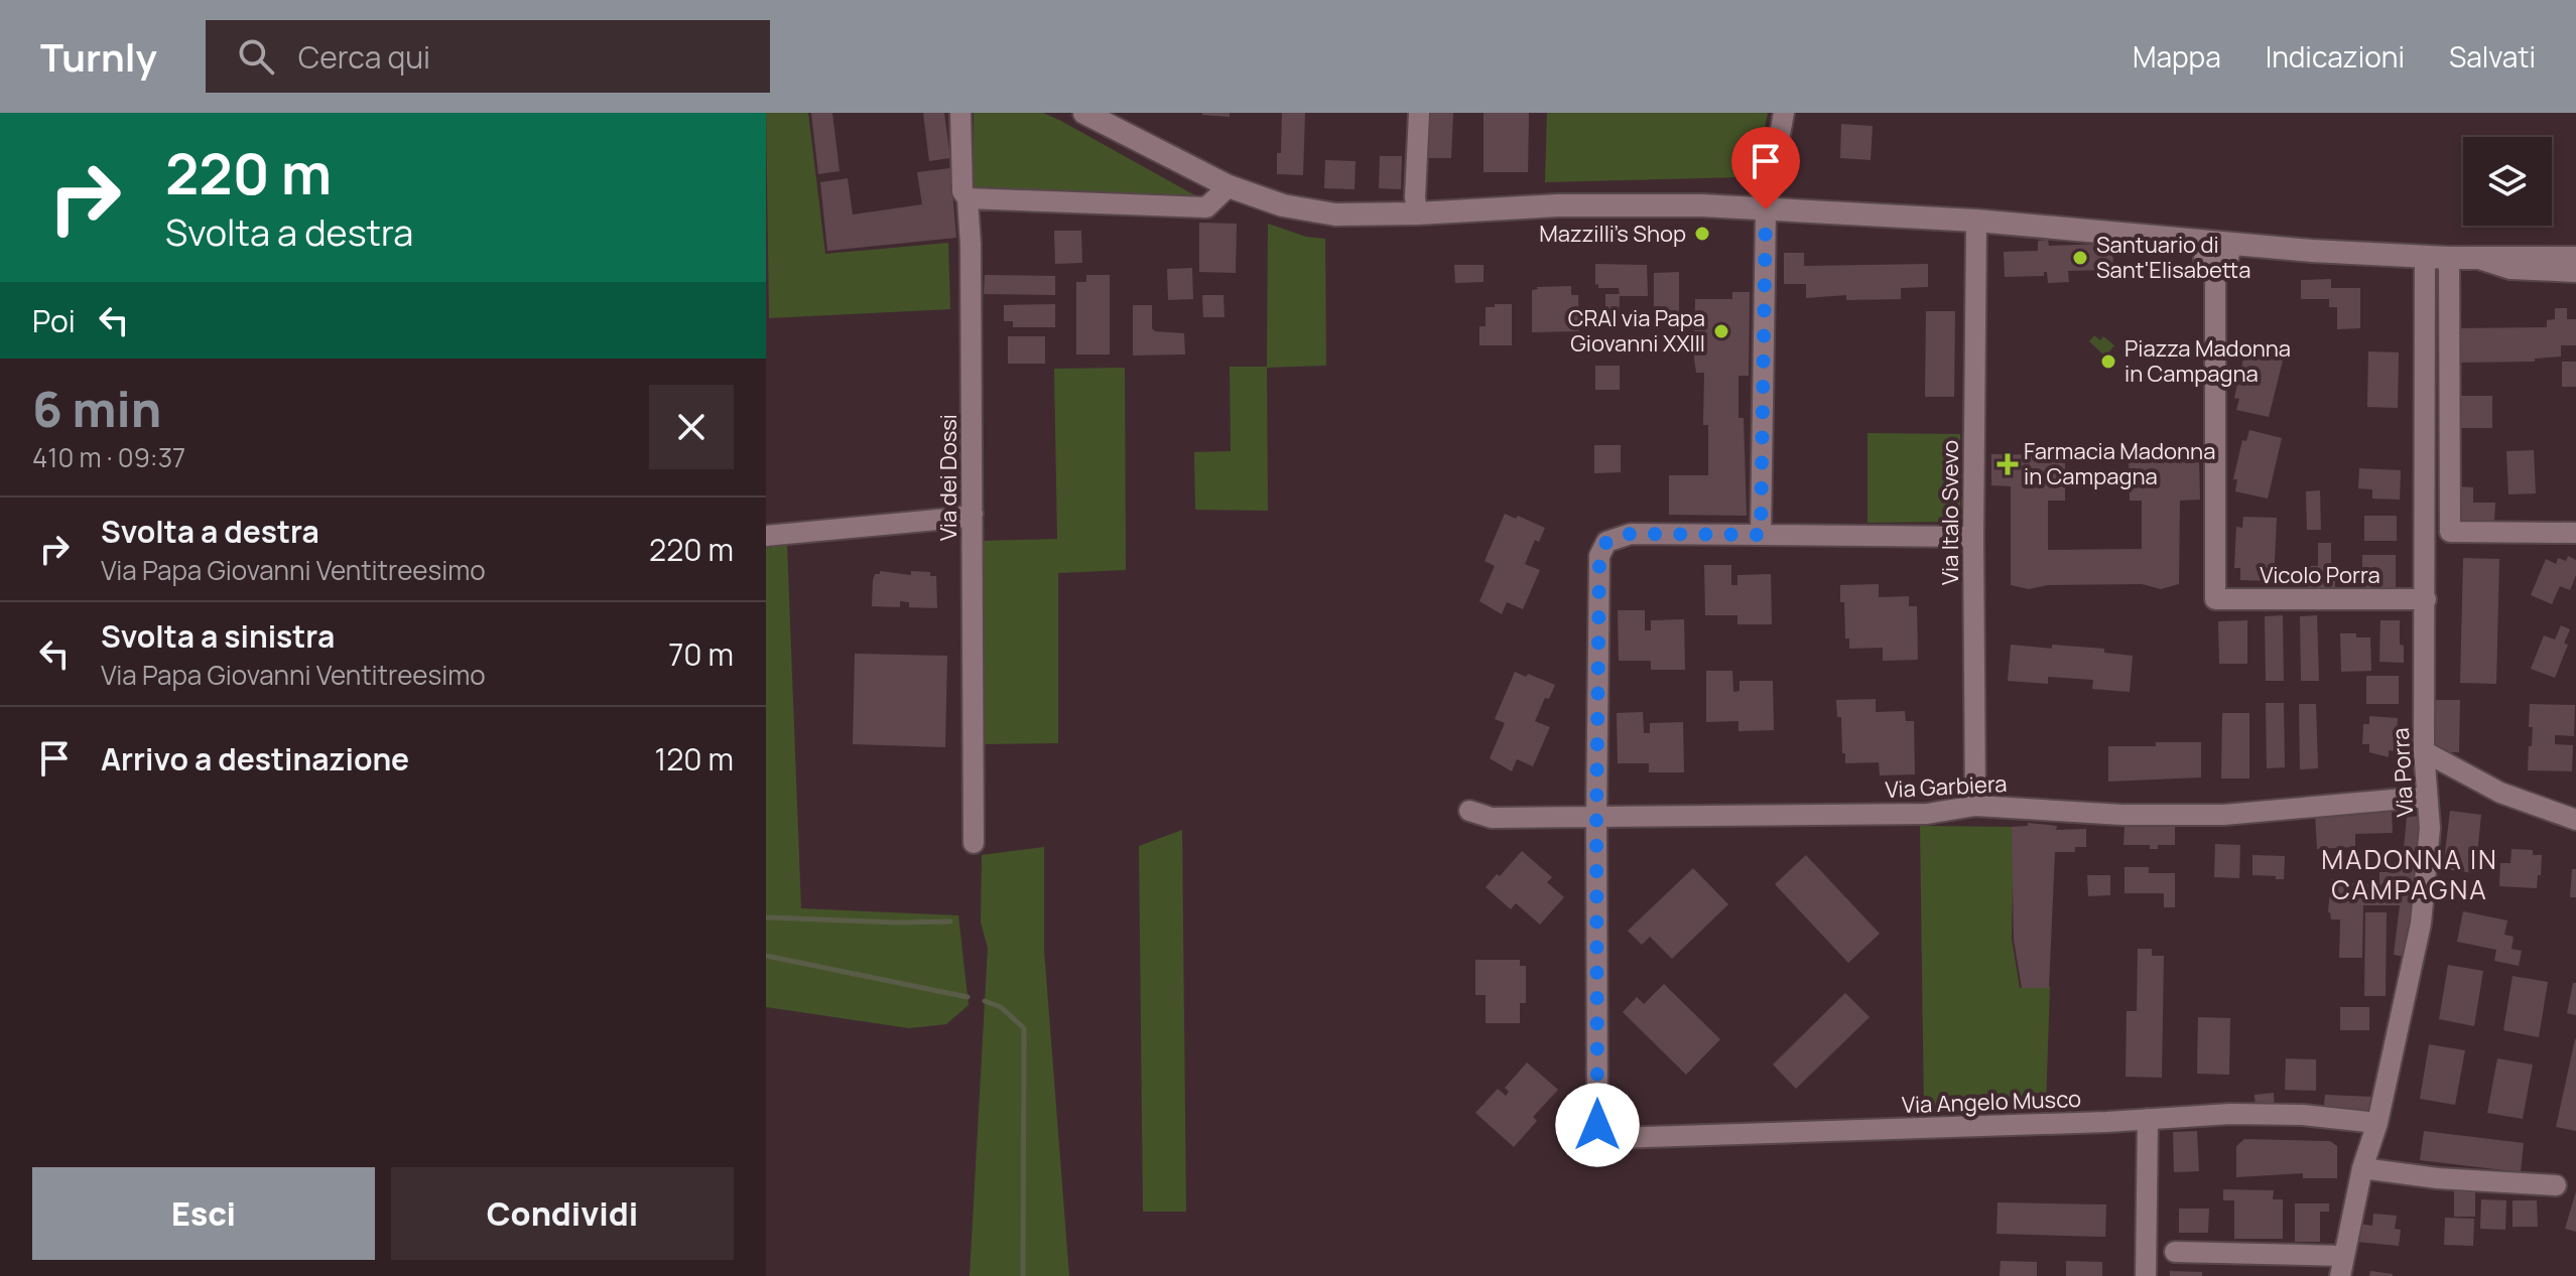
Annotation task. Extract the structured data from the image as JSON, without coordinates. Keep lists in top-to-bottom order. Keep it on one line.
{"streets":{"street":["Via dei Dossi","Via Italo Svevo","Vicolo Porra","Via Porra","Via Garbiera","Via Angelo Musco"]},"crossings":[["Via Italo Svevo","Via Garbiera"],["Vicolo Porra","Via Porra"],["Via Porra","Via Garbiera"],["Via Porra","Via Angelo Musco"],["Via Garbiera","Via Angelo Musco"]],"districts":["MADONNA IN CAMPAGNA"],"places":{"other":["Mazzilli's Shop","Santuario di Sant'Elisabetta","CRAI via Papa Giovanni XXIII","Piazza Madonna in Campagna"],"health":["Farmacia Madonna in Campagna"]},"page":{"header":"Turnly","search":"Cerca qui","nav":["Mappa","Indicazioni","Salvati"],"turn":["220 m","Svolta a destra"],"then":"Poi","heading":["6 min","410 m · 09:37"],"list":[{"name":"Svolta a destra","note":"Via Papa Giovanni Ventitreesimo","value":"220 m"},{"name":"Svolta a sinistra","note":"Via Papa Giovanni Ventitreesimo","value":"70 m"},{"name":"Arrivo a destinazione","value":"120 m"}],"buttons":["Esci","Condividi"]}}
